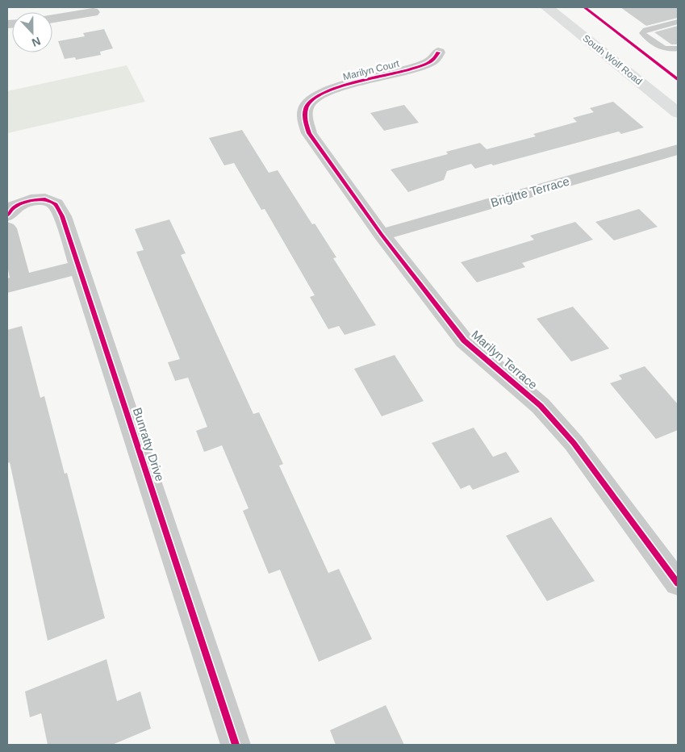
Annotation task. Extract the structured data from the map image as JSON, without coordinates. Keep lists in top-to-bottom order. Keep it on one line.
{"streets":{"main road":["South Wolf Road"],"street":["Marilyn Court","Brigitte Terrace","Marilyn Terrace","Bunratty Drive"]},"crossings":[["Marilyn Court","Marilyn Terrace"],["Brigitte Terrace","Marilyn Terrace"]],"north":"bottom"}
